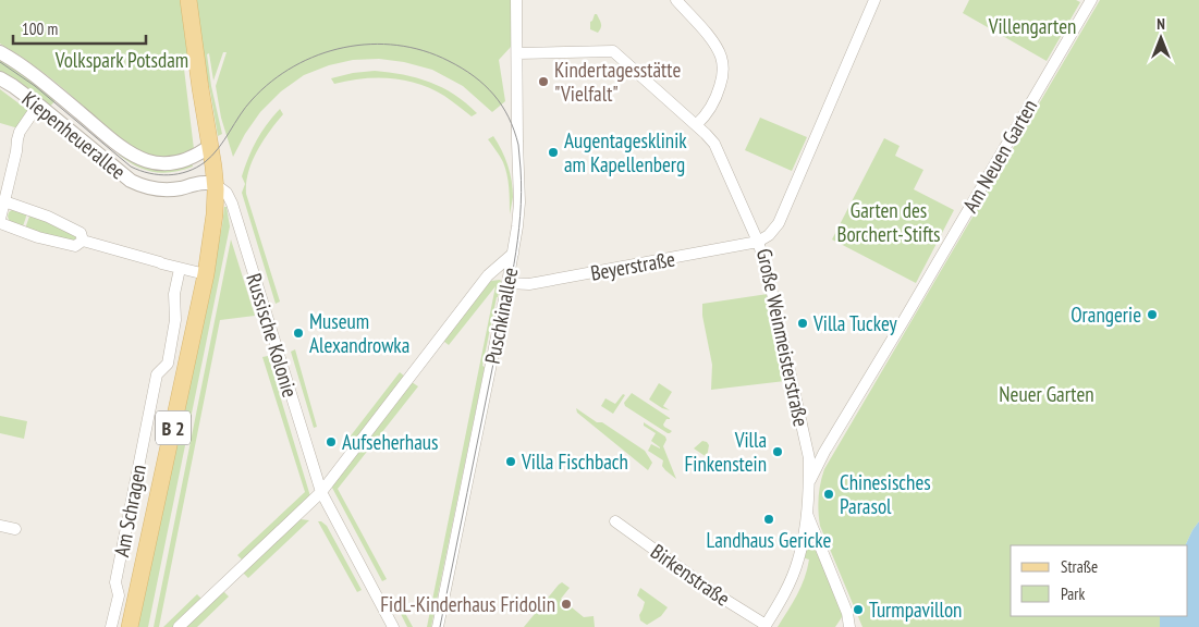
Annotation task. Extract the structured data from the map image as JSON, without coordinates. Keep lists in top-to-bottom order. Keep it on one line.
{"streets":{"main road":["B 2","Am Schragen"],"street":["Kiepenheuerallee","Am Neuen Garten","Beyerstraße","Puschkinallee","Russische Kolonie","Große Weinmeisterstraße","Birkenstraße"]},"crossings":[["Kiepenheuerallee","Russische Kolonie"],["Kiepenheuerallee","B 2"],["Kiepenheuerallee","Am Schragen"],["Am Neuen Garten","Große Weinmeisterstraße"],["Beyerstraße","Puschkinallee"],["Beyerstraße","Große Weinmeisterstraße"],["Russische Kolonie","B 2"],["Russische Kolonie","Am Schragen"],["Große Weinmeisterstraße","Birkenstraße"],["B 2","Am Schragen"]],"parks":["Villengarten","Volkspark Potsdam","Garten des Borchert-Stifts","Neuer Garten"],"places":["Kindertagesstätte \"Vielfalt\"","Augentagesklinik am Kapellenberg","Orangerie","Villa Tuckey","Museum Alexandrowka","Aufseherhaus","Villa Finkenstein","Villa Fischbach","Chinesisches Parasol","Landhaus Gericke","FidL-Kinderhaus Fridolin","Turmpavillon"],"legend":["Straße","Park"],"scale_bar":"100 m","north":"top"}
